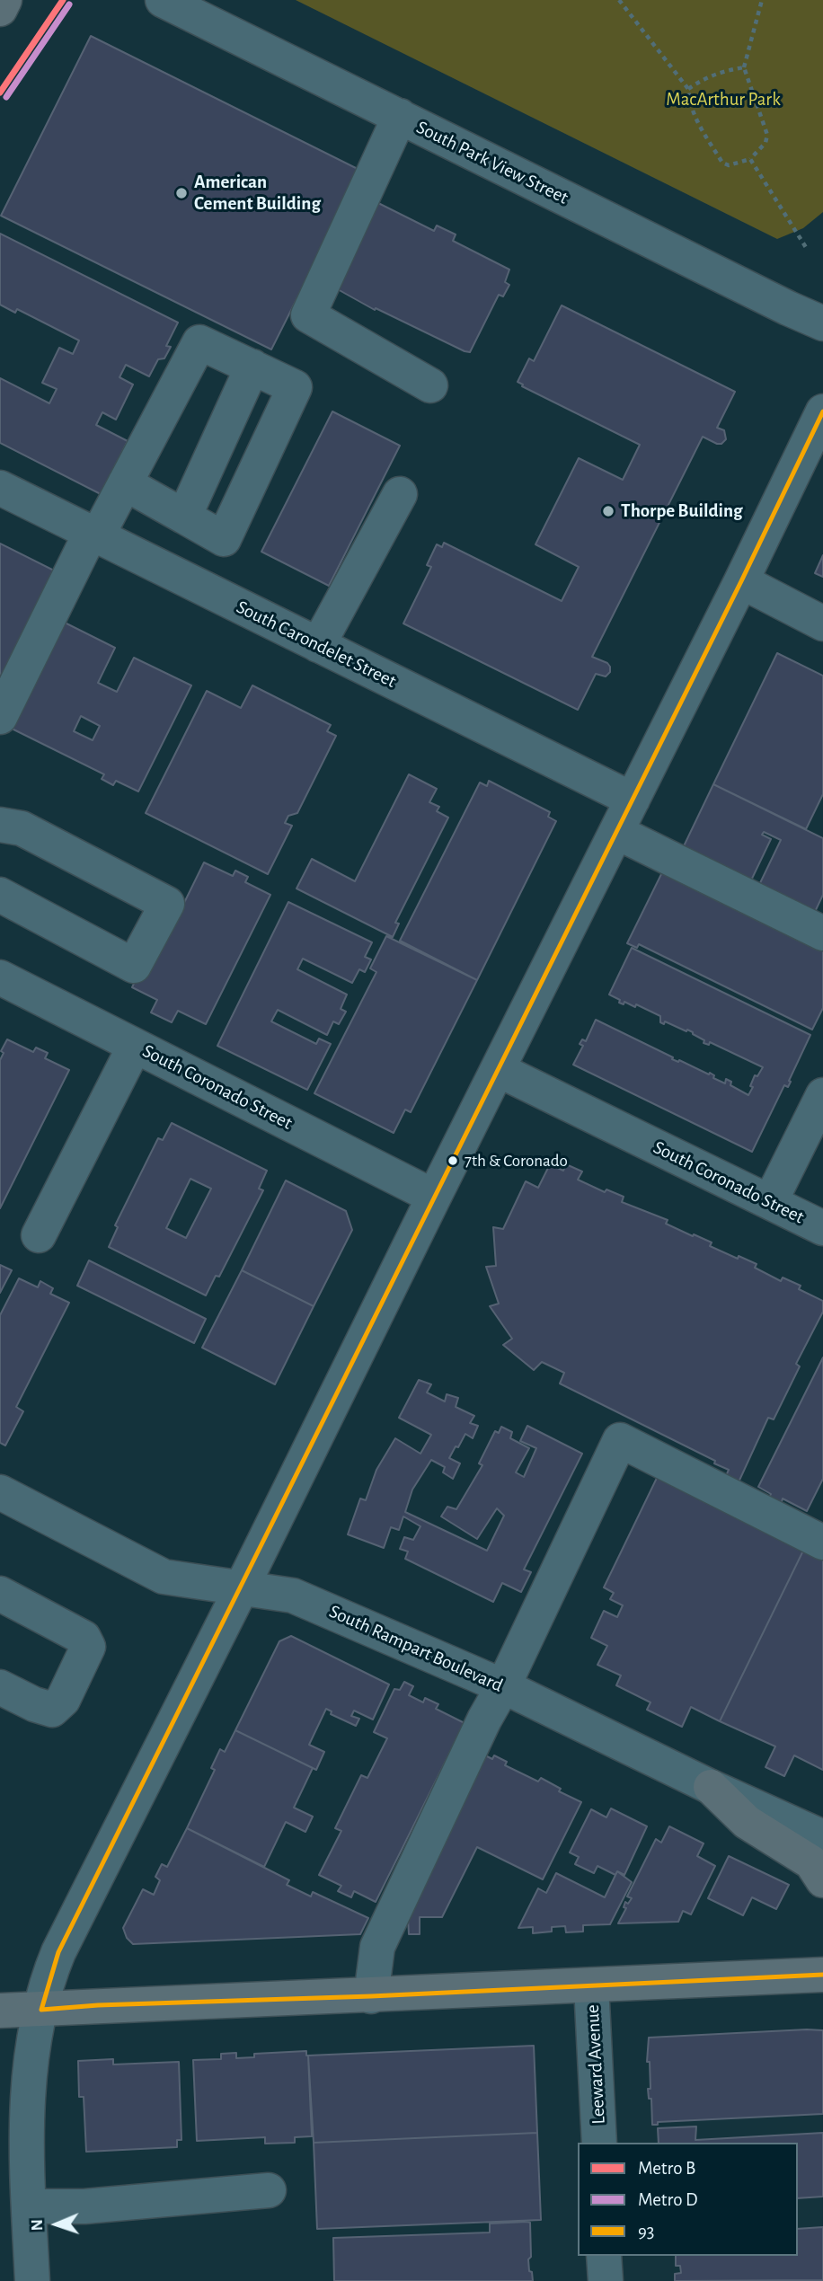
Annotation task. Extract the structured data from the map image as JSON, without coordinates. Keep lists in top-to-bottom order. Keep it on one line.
{"streets":{"street":["South Park View Street","South Carondelet Street","South Coronado Street","South Rampart Boulevard","Leeward Avenue"]},"parks":["MacArthur Park"],"places":["American Cement Building","Thorpe Building","7th & Coronado"],"lines":["metro line B","metro line D","transit line 93"],"legend":["Metro B","Metro D","93"],"north":"left"}
